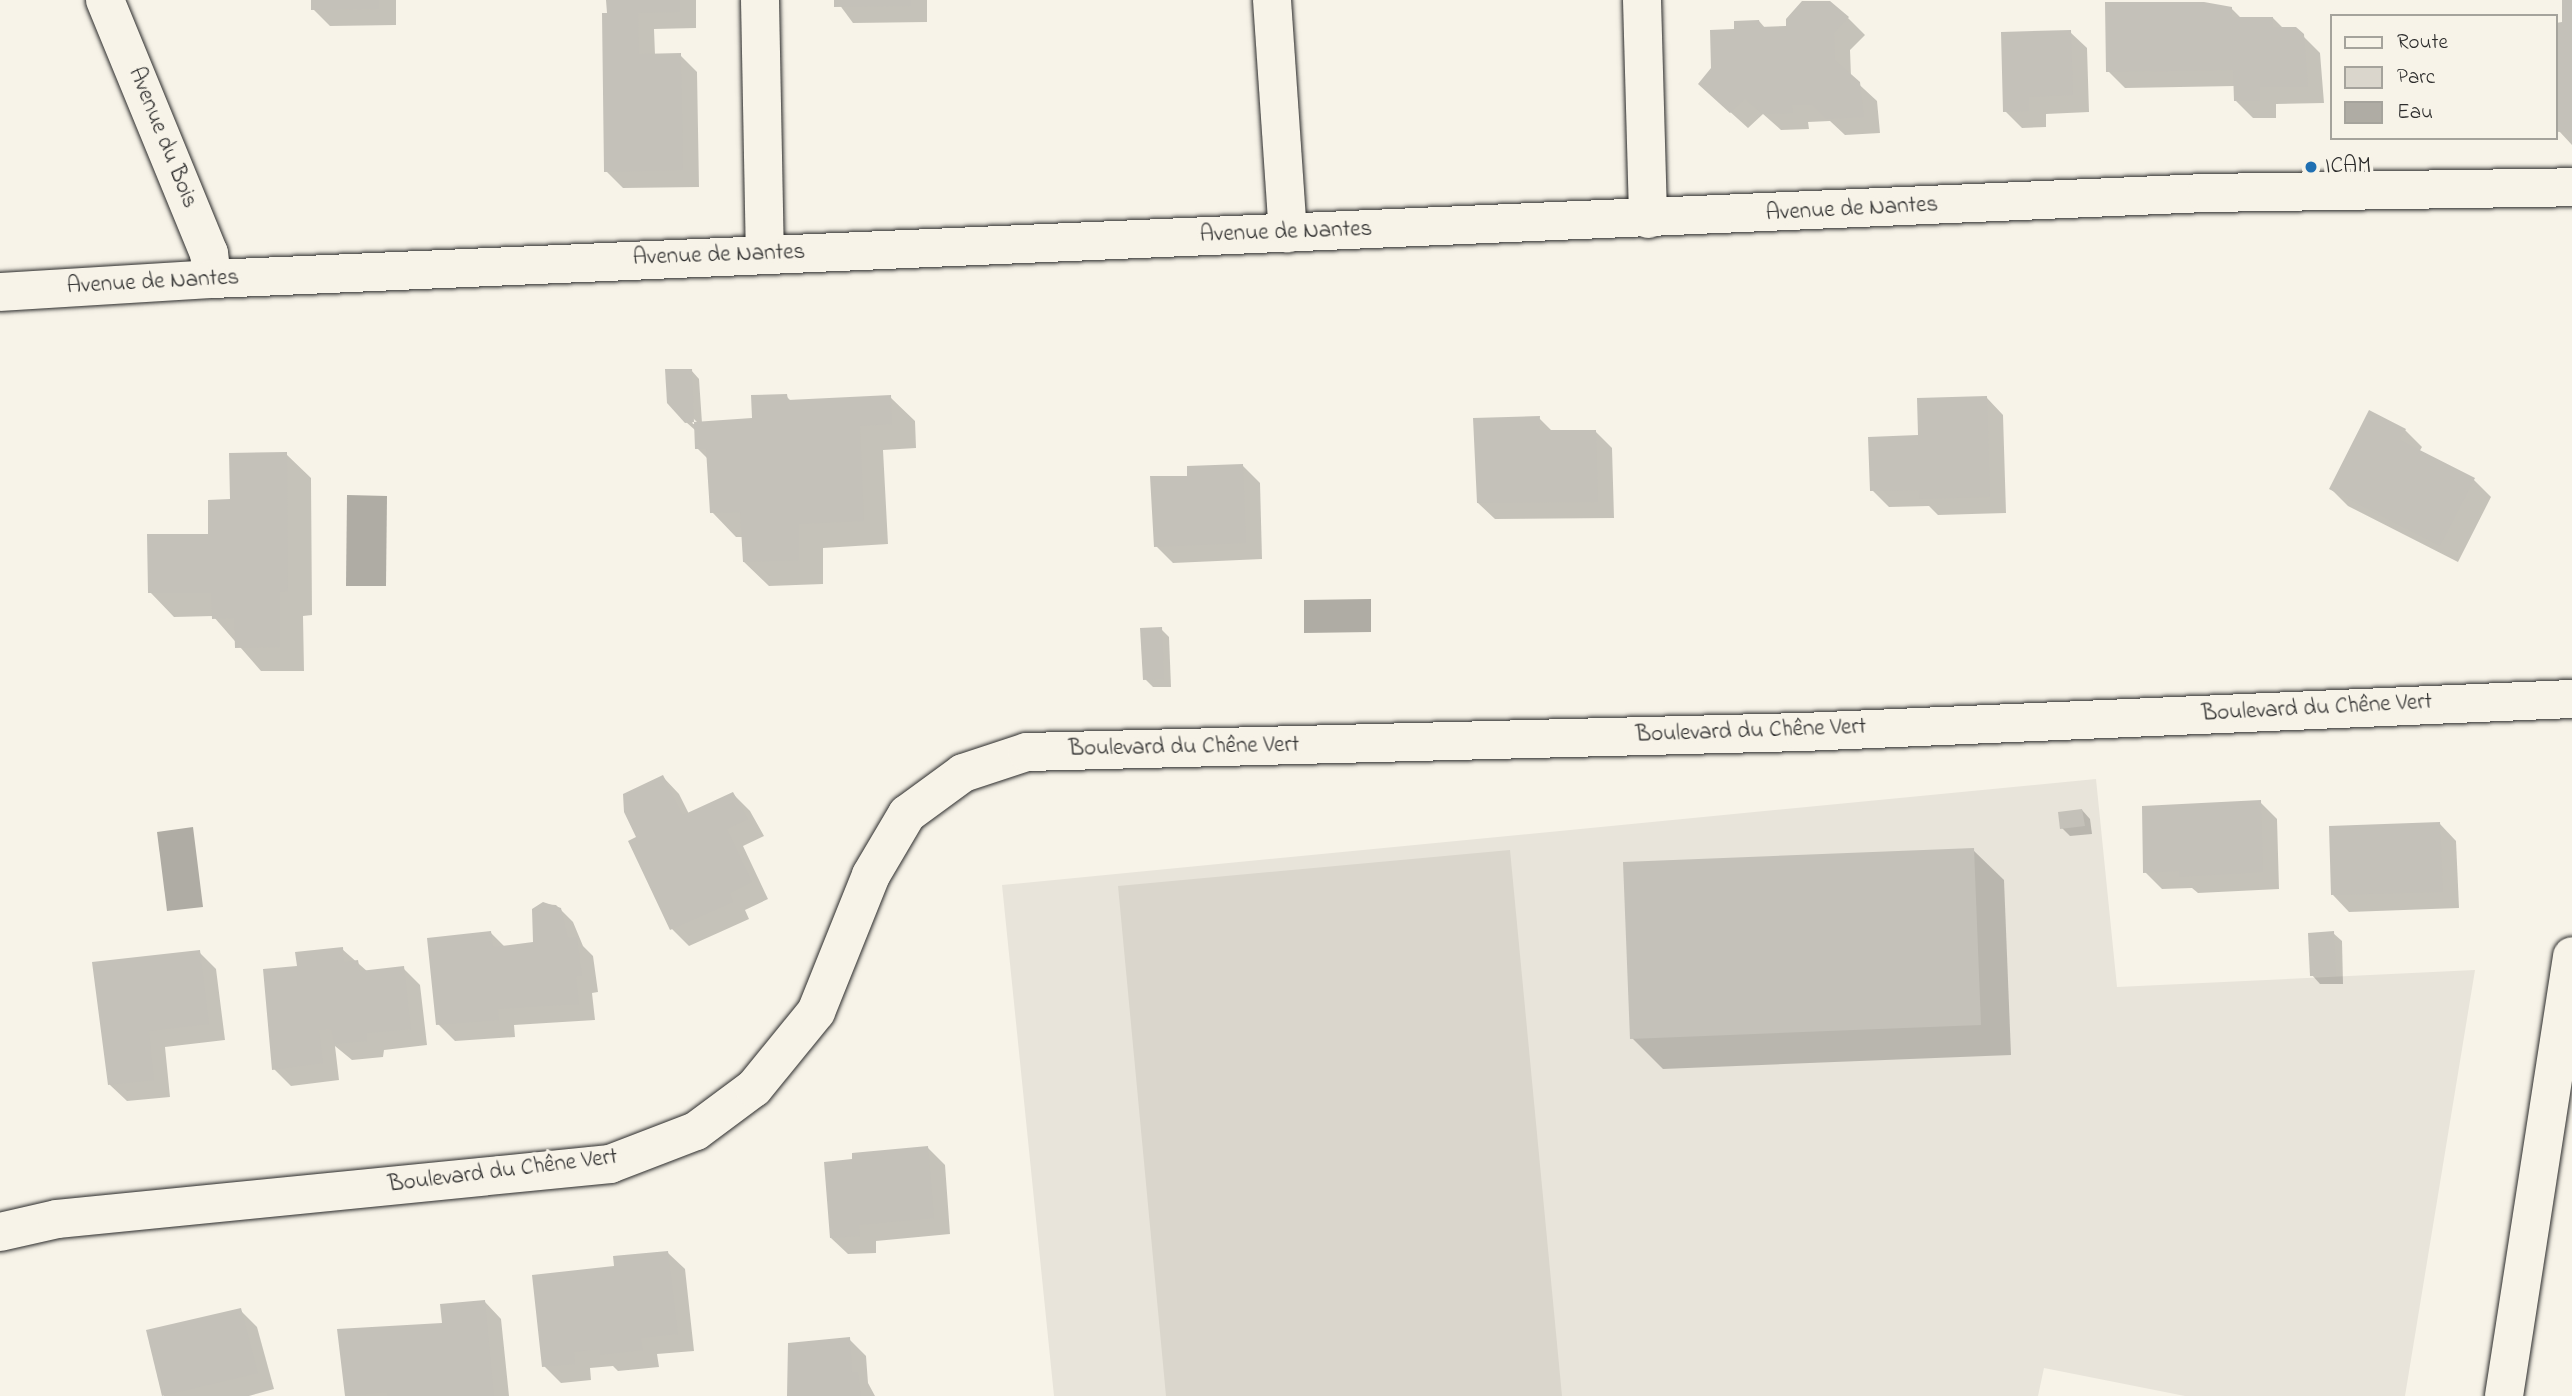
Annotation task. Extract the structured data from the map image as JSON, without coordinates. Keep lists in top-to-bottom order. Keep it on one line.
{"streets":{"street":["Avenue du Bois","Avenue de Nantes","Boulevard du Chêne Vert"]},"crossings":[["Avenue du Bois","Avenue de Nantes"]],"places":["ICAM"],"legend":["Route","Parc","Eau"]}
